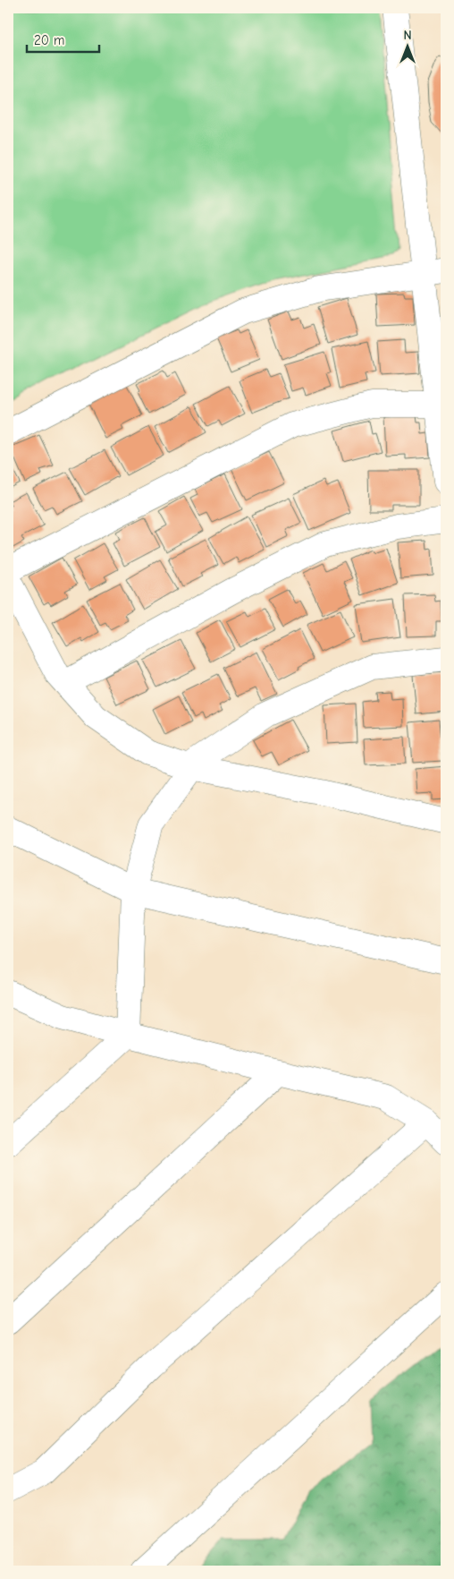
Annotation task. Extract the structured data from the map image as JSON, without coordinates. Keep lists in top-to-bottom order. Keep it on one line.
{"scale_bar":"20 m","north":"top"}
